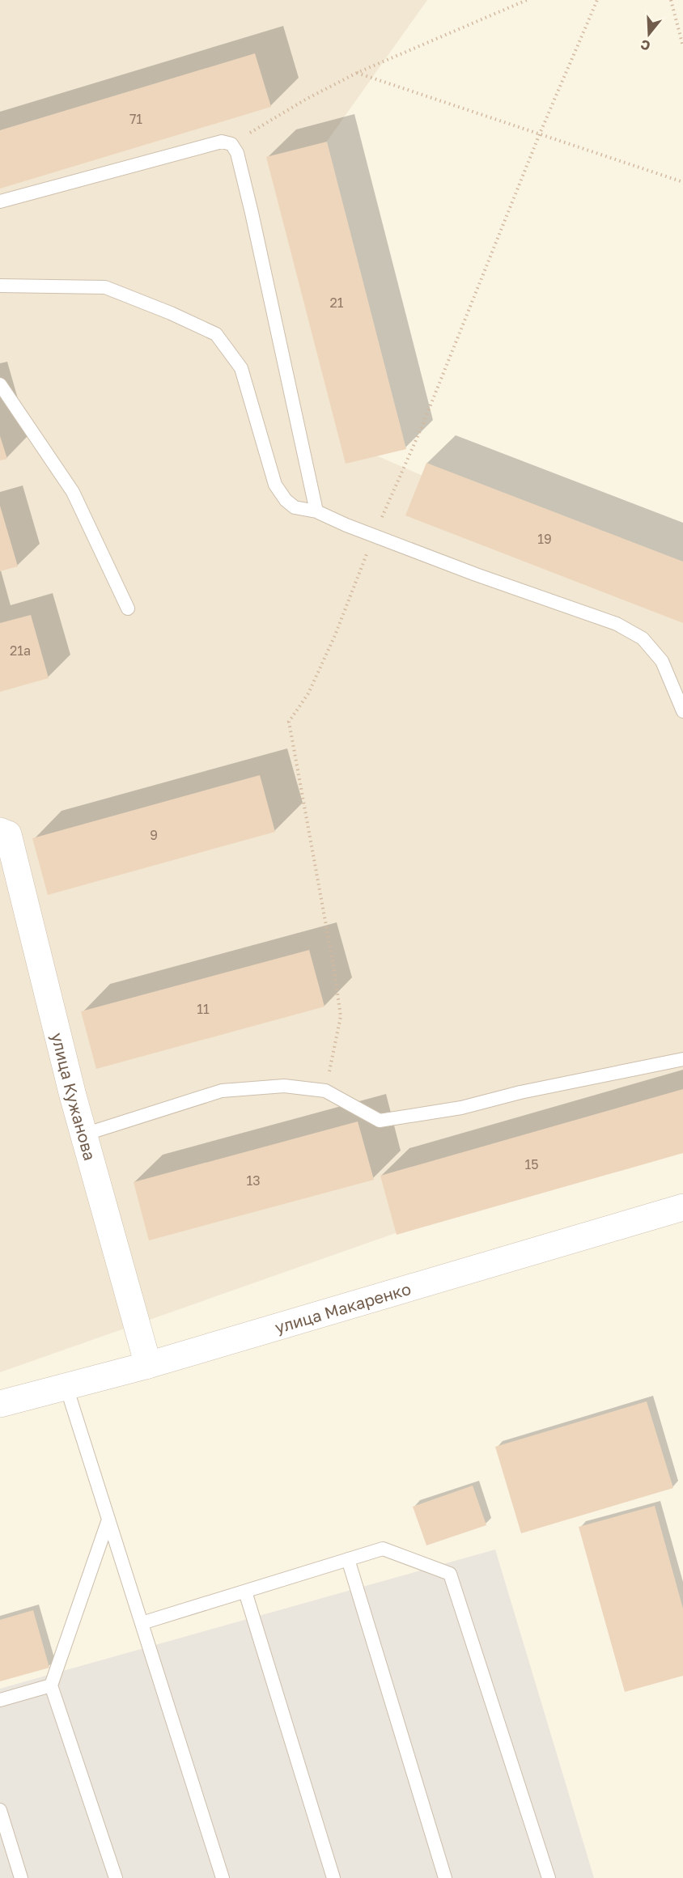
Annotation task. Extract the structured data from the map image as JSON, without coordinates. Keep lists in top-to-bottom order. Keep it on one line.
{"streets":{"street":["улица Кужанова","улица Макаренко"]},"crossings":[["улица Кужанова","улица Макаренко"]],"house_numbers":["71","21","19","21а","9","11","15","13"],"north":"bottom"}
